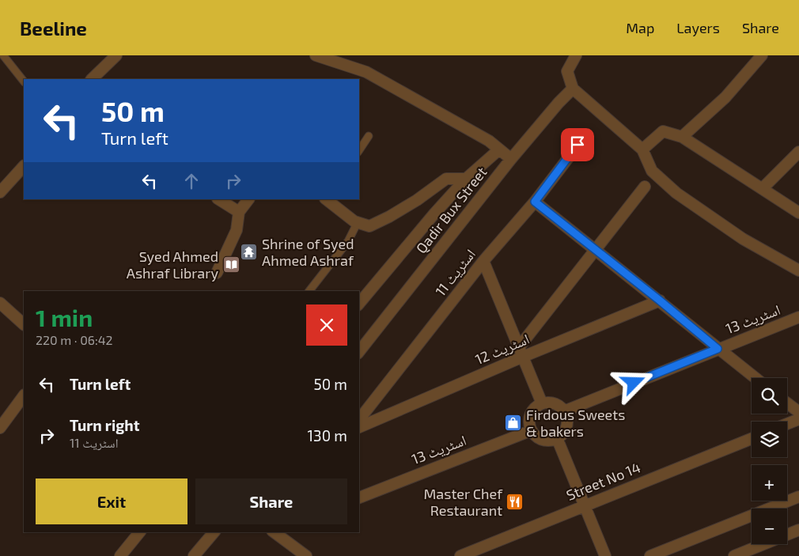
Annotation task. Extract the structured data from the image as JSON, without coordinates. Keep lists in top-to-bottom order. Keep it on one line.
{"streets":{"street":["Qadir Bux Street","اسٹریٹ 11","اسٹریٹ 13","اسٹریٹ 12","Street No 14"]},"places":{"temple":["Shrine of Syed Ahmed Ashraf"],"library":["Syed Ahmed Ashraf Library"],"shop":["Firdous Sweets & bakers"],"restaurant":["Master Chef Restaurant"]},"page":{"header":"Beeline","nav":["Map","Layers","Share"],"turn":["50 m","Turn left"],"heading":["1 min","220 m · 06:42"],"list":[{"name":"Turn left","value":"50 m"},{"name":"Turn right","note":"اسٹریٹ 11","value":"130 m"}],"map_buttons":["+","−"],"buttons":["Exit","Share"]}}
